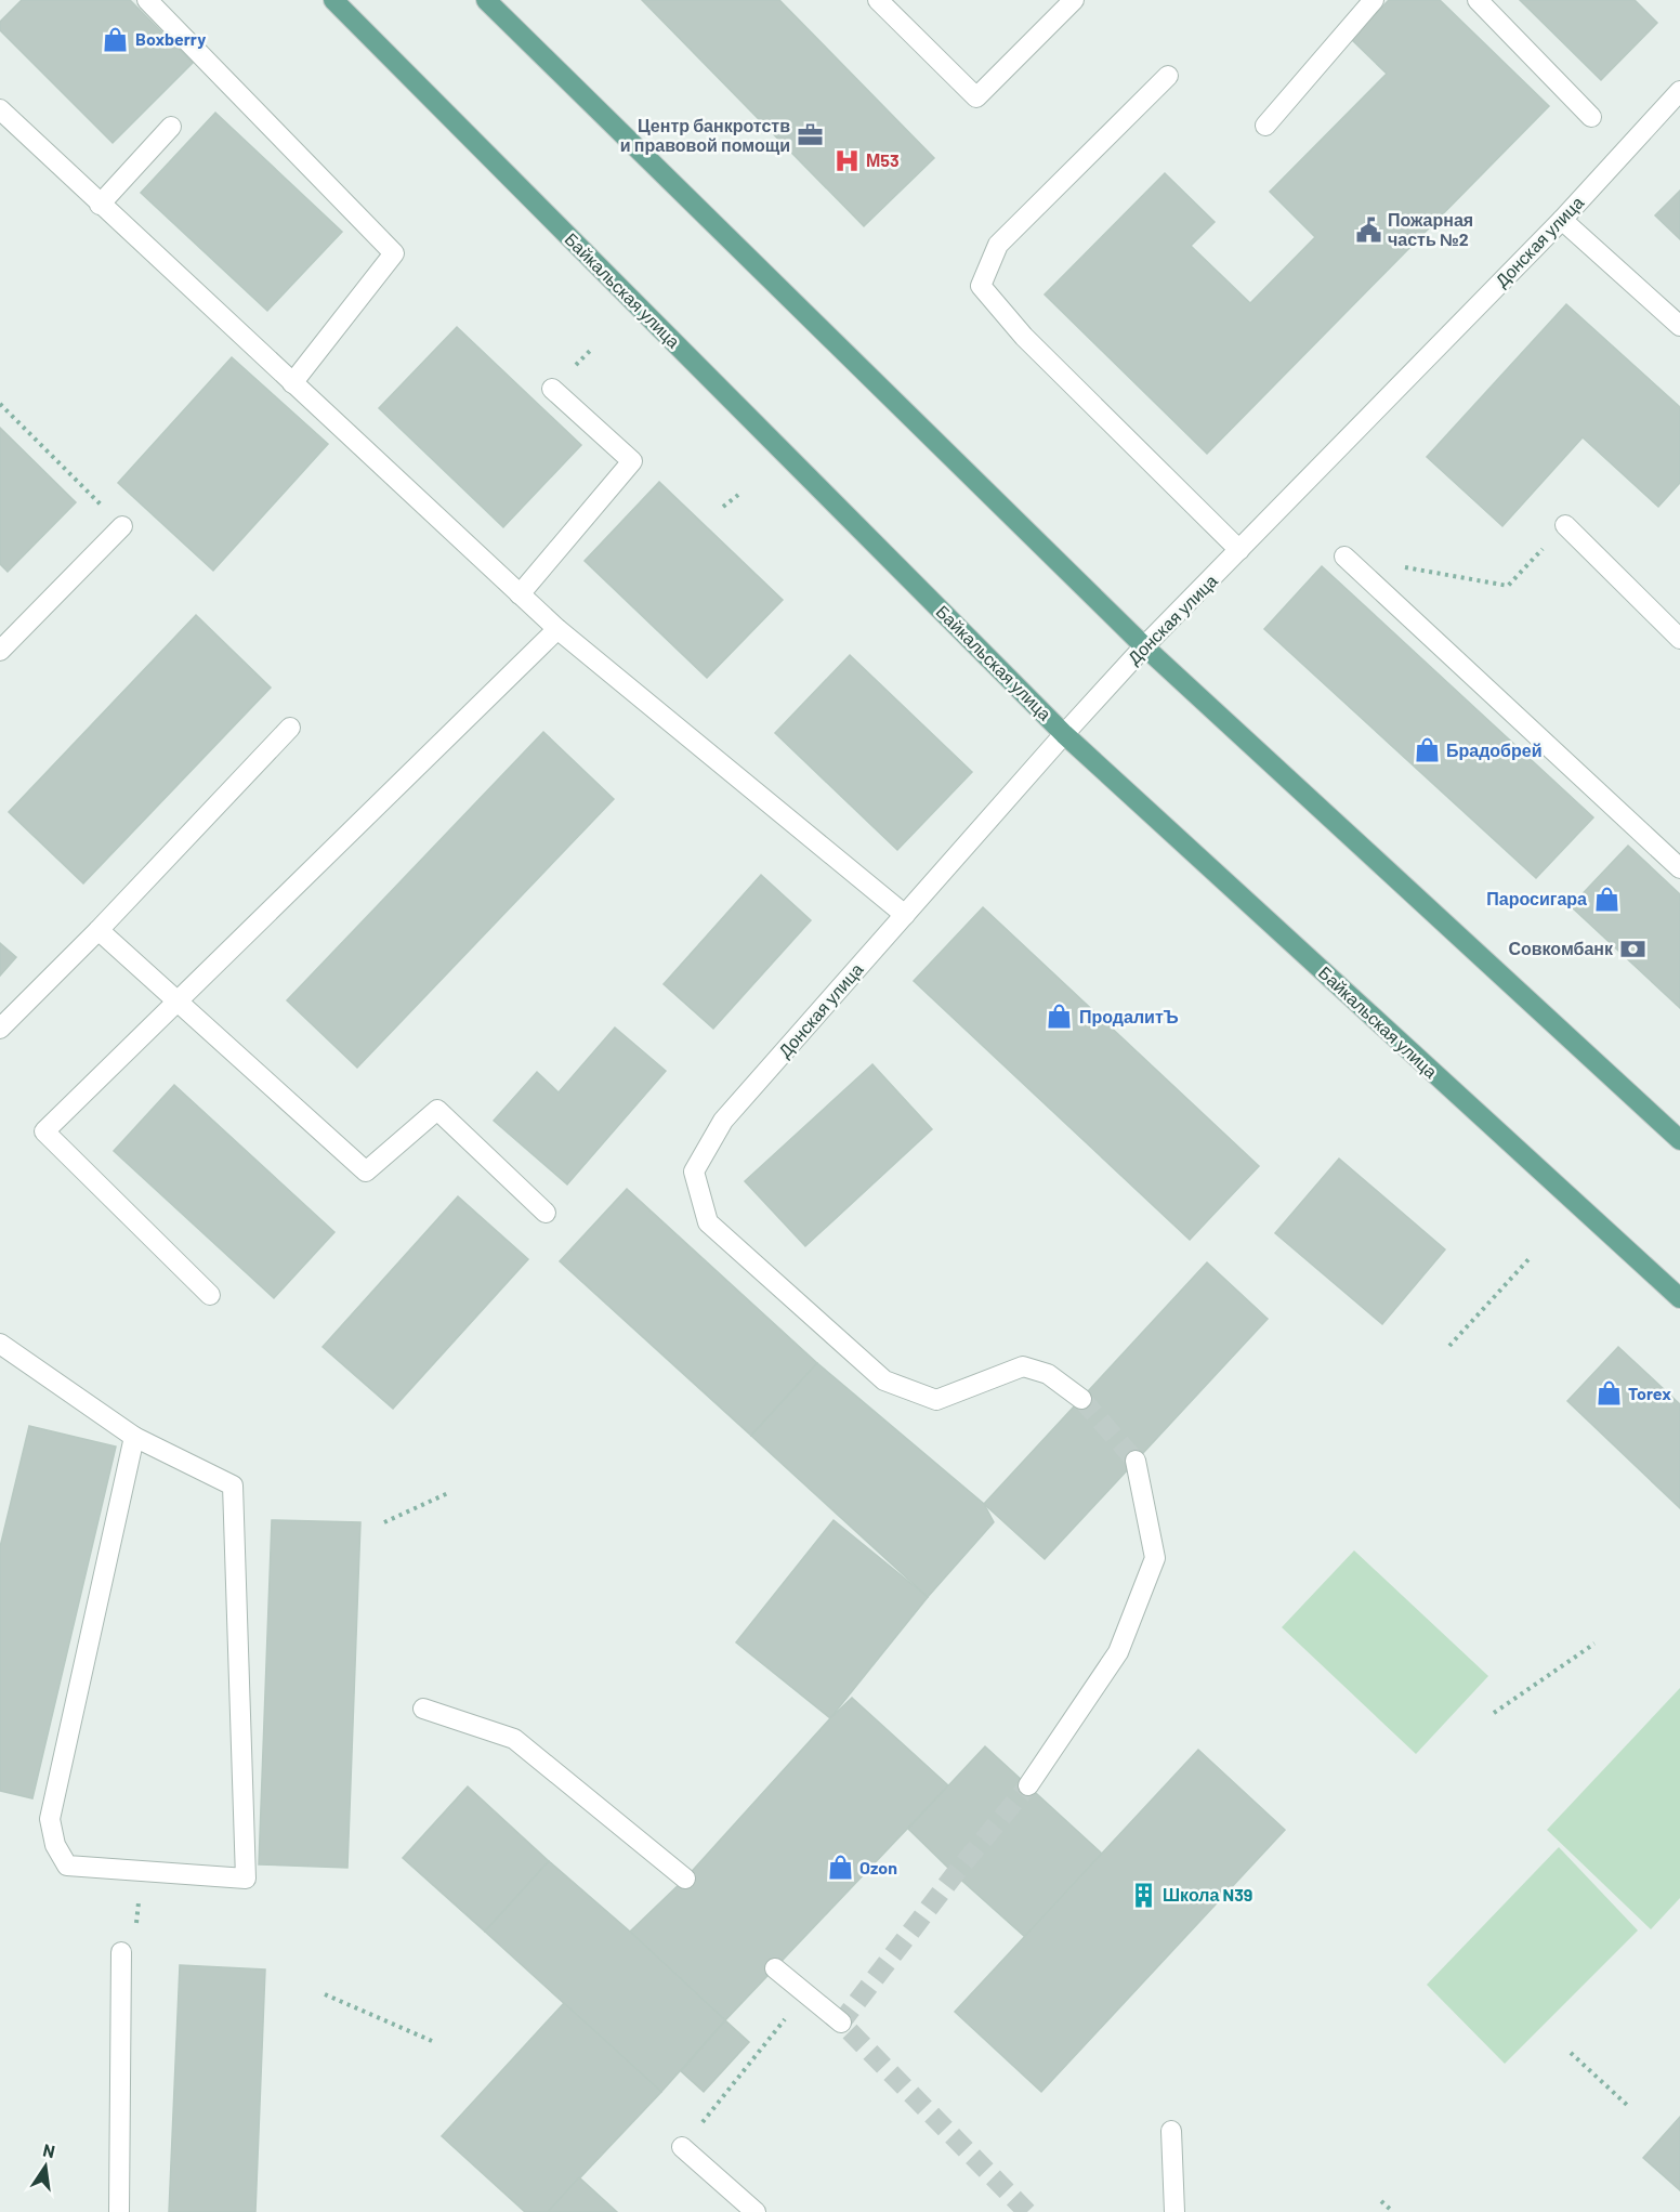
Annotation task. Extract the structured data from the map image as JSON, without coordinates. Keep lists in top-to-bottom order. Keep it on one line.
{"streets":{"main road":["Байкальская улица"],"street":["Донская улица"]},"crossings":[["Донская улица","Байкальская улица"]],"places":{"shop":["Boxberry","Брадобрей","Паросигара","ПродалитЪ","Torex","Ozon"],"office":["Центр банкротств и правовой помощи"],"hospital":["М53"],"public building":["Пожарная часть №2"],"bank":["Совкомбанк"],"building":["Школа N39"]},"north":"top"}
